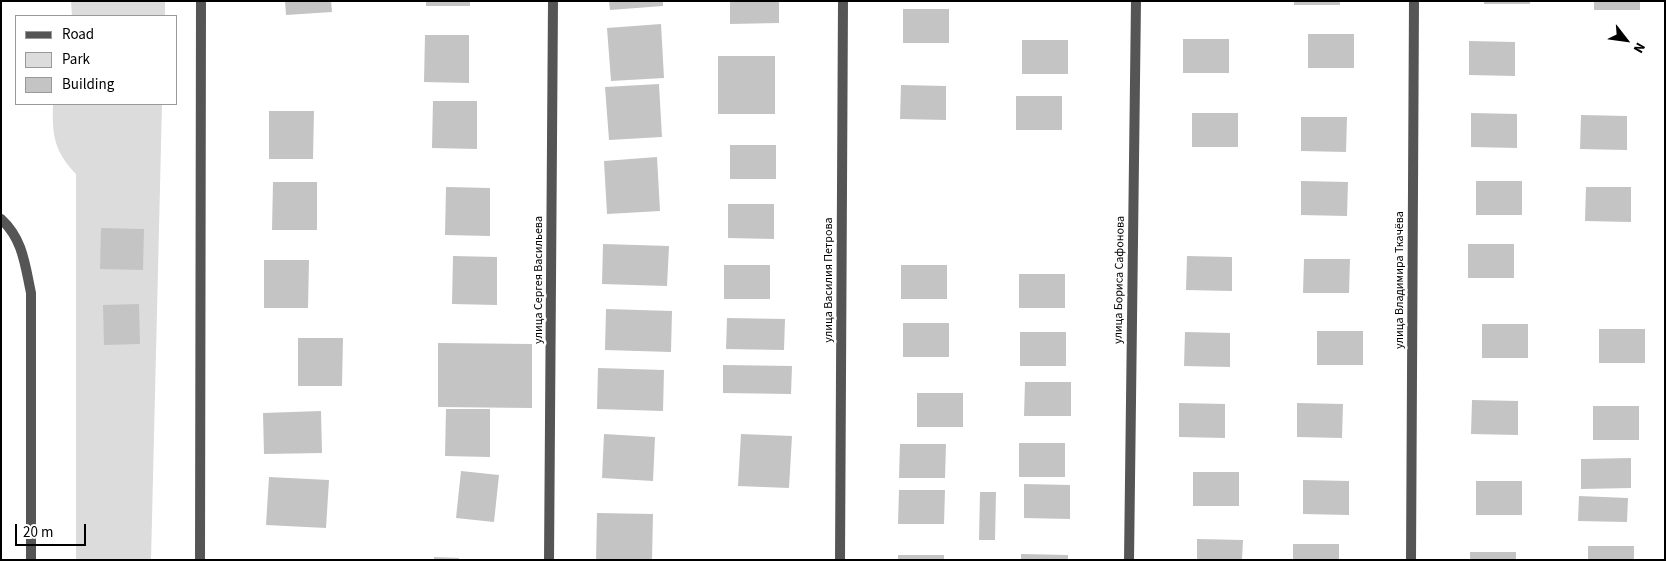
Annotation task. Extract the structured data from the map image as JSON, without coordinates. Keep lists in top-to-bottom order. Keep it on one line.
{"streets":{"street":["улица Сергея Васильева","улица Василия Петрова","улица Бориса Сафонова","улица Владимира Ткачёва"]},"legend":["Road","Park","Building"],"scale_bar":"20 m","north":"bottom right"}
